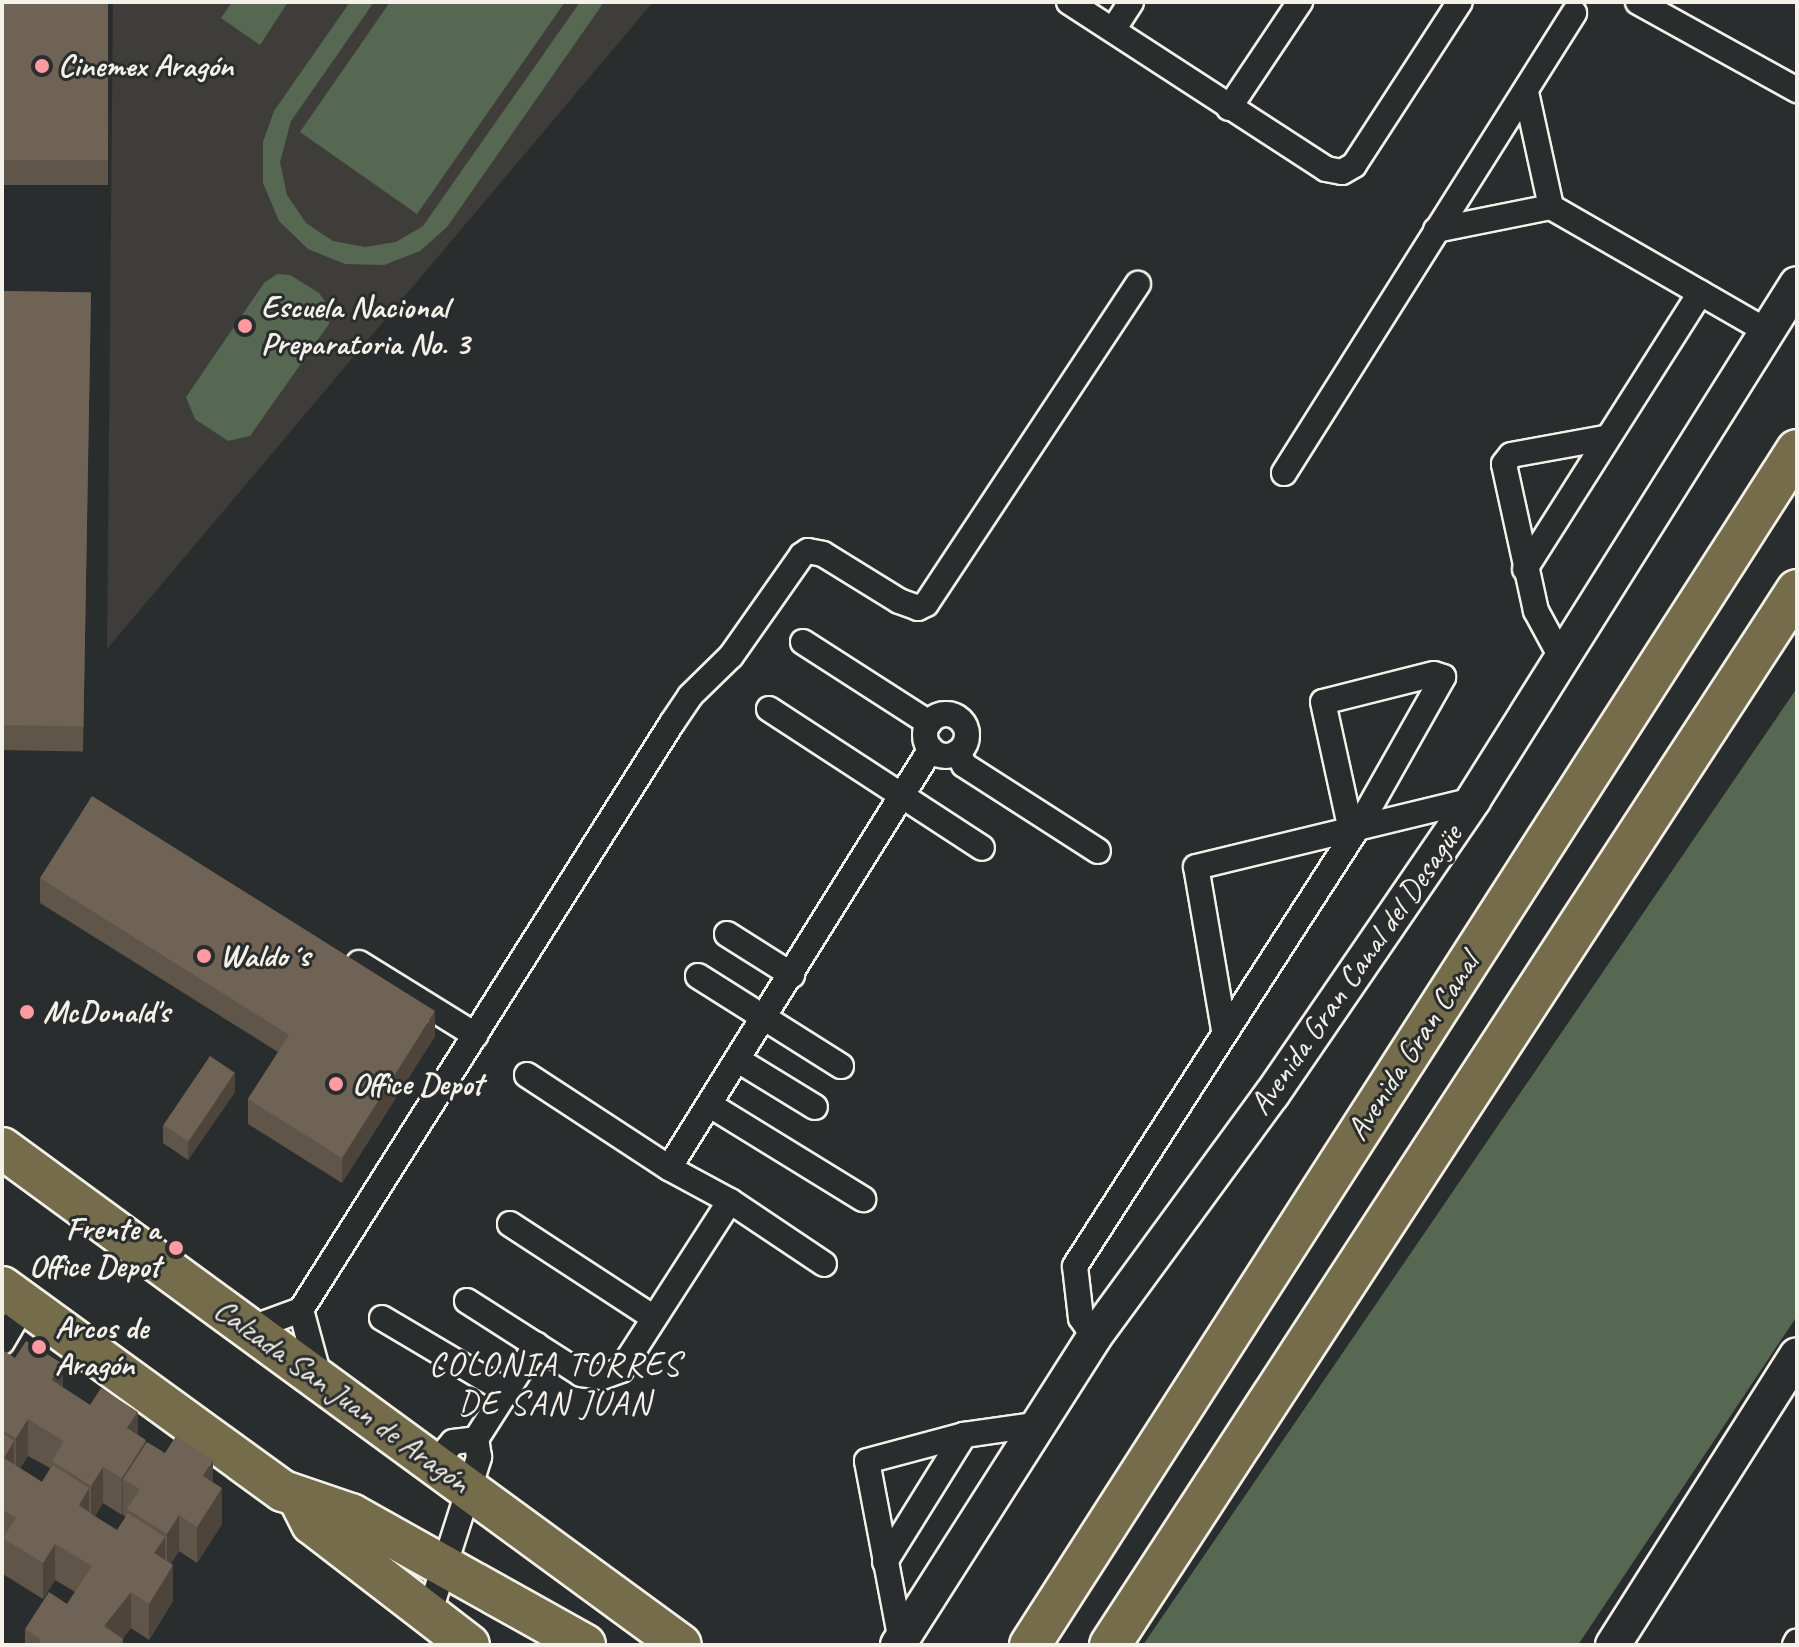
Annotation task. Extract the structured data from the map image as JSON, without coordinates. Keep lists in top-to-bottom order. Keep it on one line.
{"streets":{"main road":["Avenida Gran Canal","Calzada San Juan de Aragón"],"street":["Avenida Gran Canal del Desagüe"]},"districts":["COLONIA TORRES DE SAN JUAN"],"places":["Cinemex Aragón","Escuela Nacional Preparatoria No. 3","Waldo´s","McDonald's","Office Depot","Frente a Office Depot","Arcos de Aragón"]}
